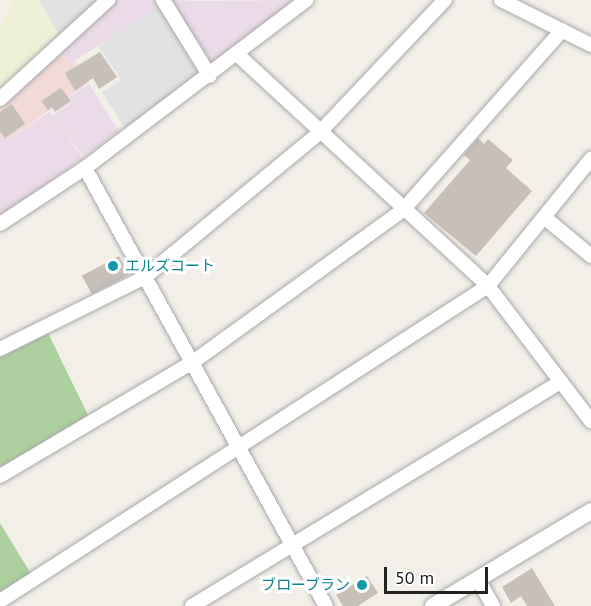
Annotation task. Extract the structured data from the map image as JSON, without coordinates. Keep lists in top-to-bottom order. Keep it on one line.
{"places":["エルズコート","ブローブラン"],"scale_bar":"50 m"}
